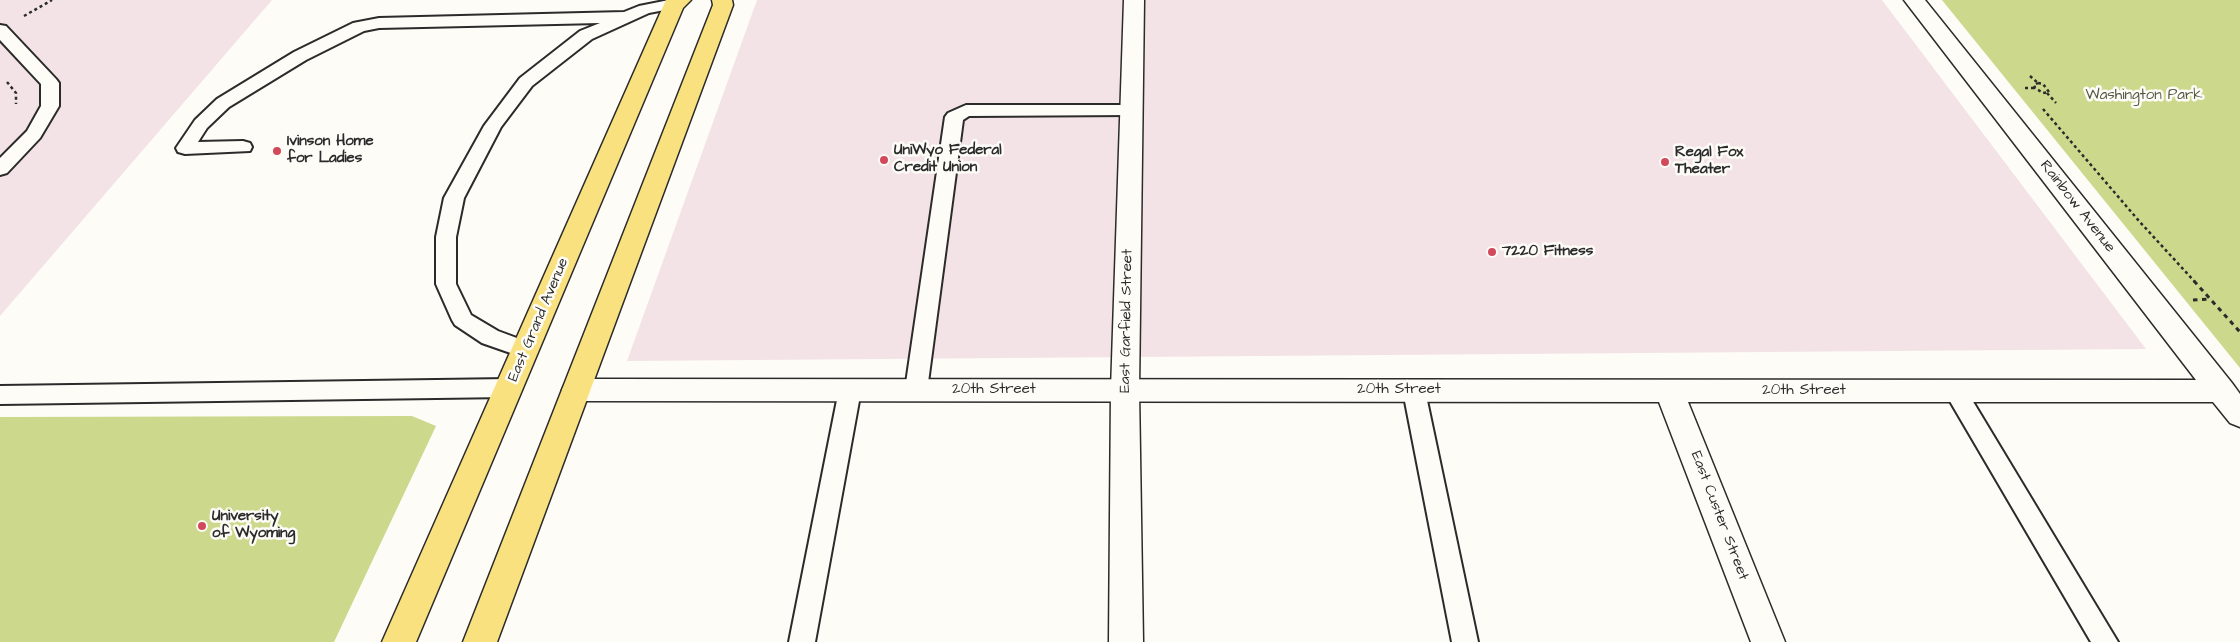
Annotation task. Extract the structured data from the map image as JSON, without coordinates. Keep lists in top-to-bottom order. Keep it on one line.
{"streets":{"main road":["East Grand Avenue"],"street":["Rainbow Avenue","East Garfield Street","20th Street","East Custer Street"]},"crossings":[["Rainbow Avenue","20th Street"],["East Garfield Street","20th Street"],["20th Street","East Custer Street"]],"parks":["Washington Park"],"places":["Ivinson Home for Ladies","UniWyo Federal Credit Union","Regal Fox Theater","7220 Fitness","University of Wyoming"]}
